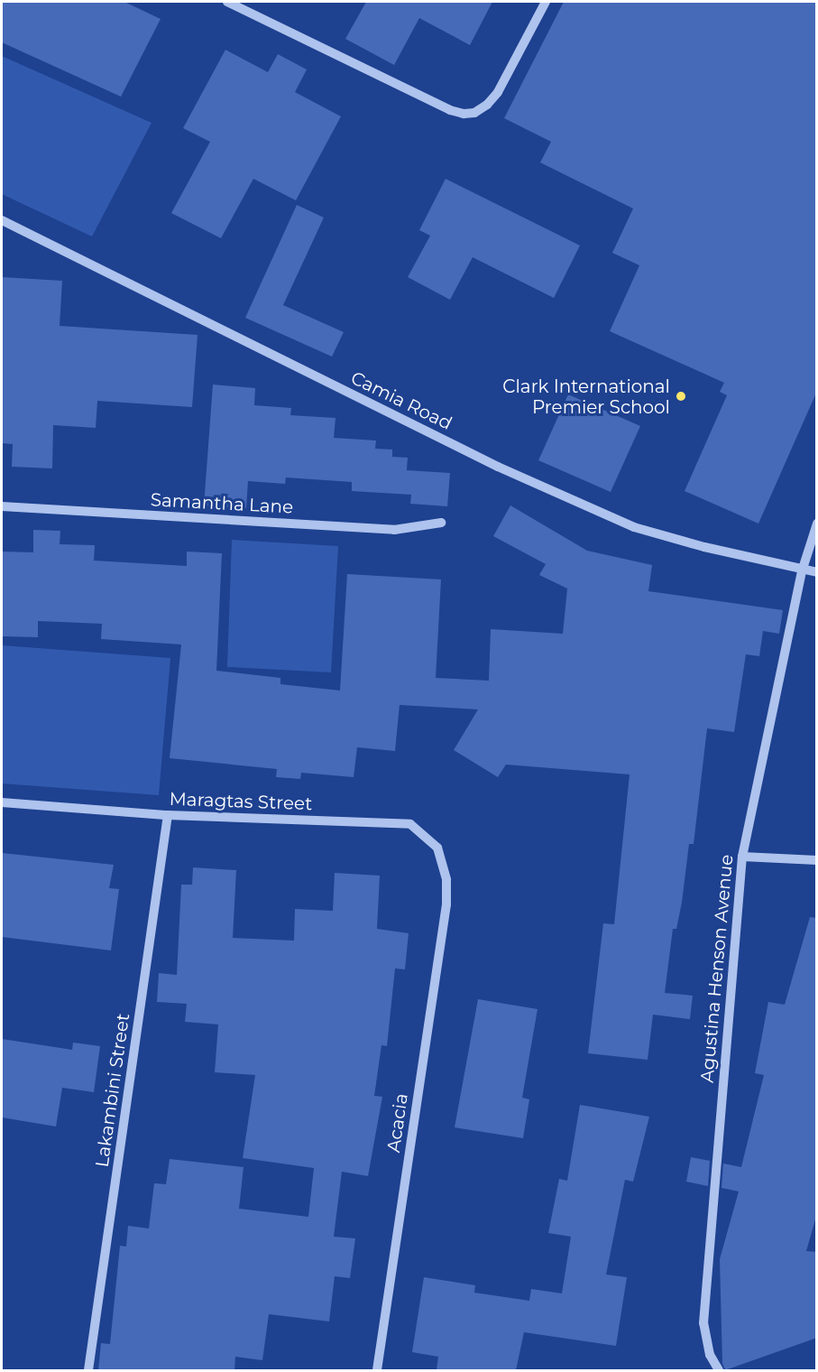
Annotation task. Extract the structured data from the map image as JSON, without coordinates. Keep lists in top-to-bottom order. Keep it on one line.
{"streets":{"street":["Camia Road","Samantha Lane","Maragtas Street","Agustina Henson Avenue","Lakambini Street","Acacia"]},"crossings":[["Camia Road","Agustina Henson Avenue"],["Maragtas Street","Lakambini Street"],["Maragtas Street","Acacia"]],"places":["Clark International Premier School"]}
